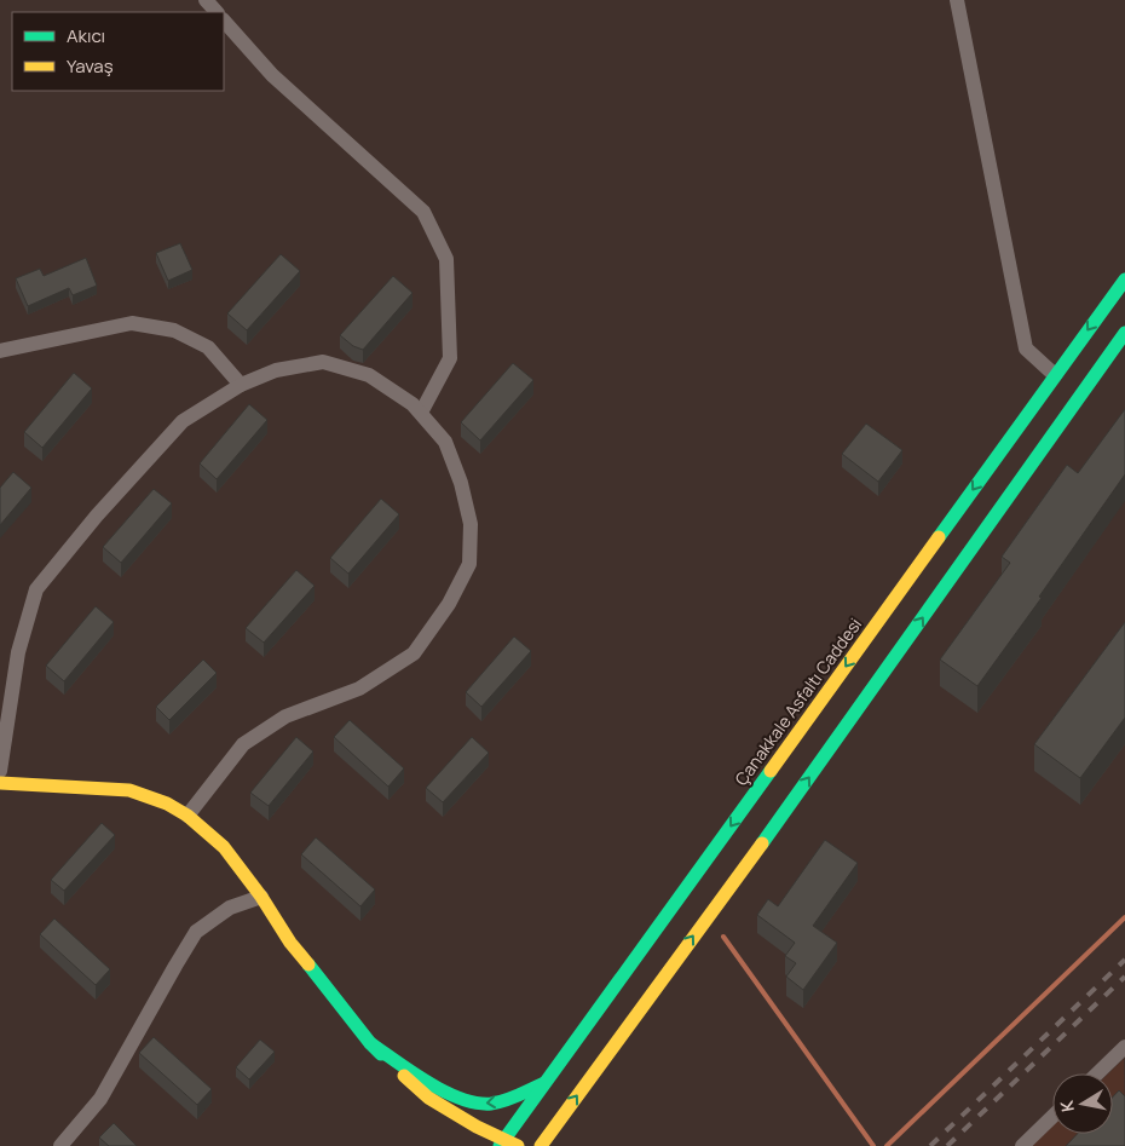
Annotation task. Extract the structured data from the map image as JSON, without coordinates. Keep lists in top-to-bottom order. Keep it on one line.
{"streets":{"main road":["Çanakkale Asfaltı Caddesi"]},"legend":["Akıcı","Yavaş"],"north":"left"}
